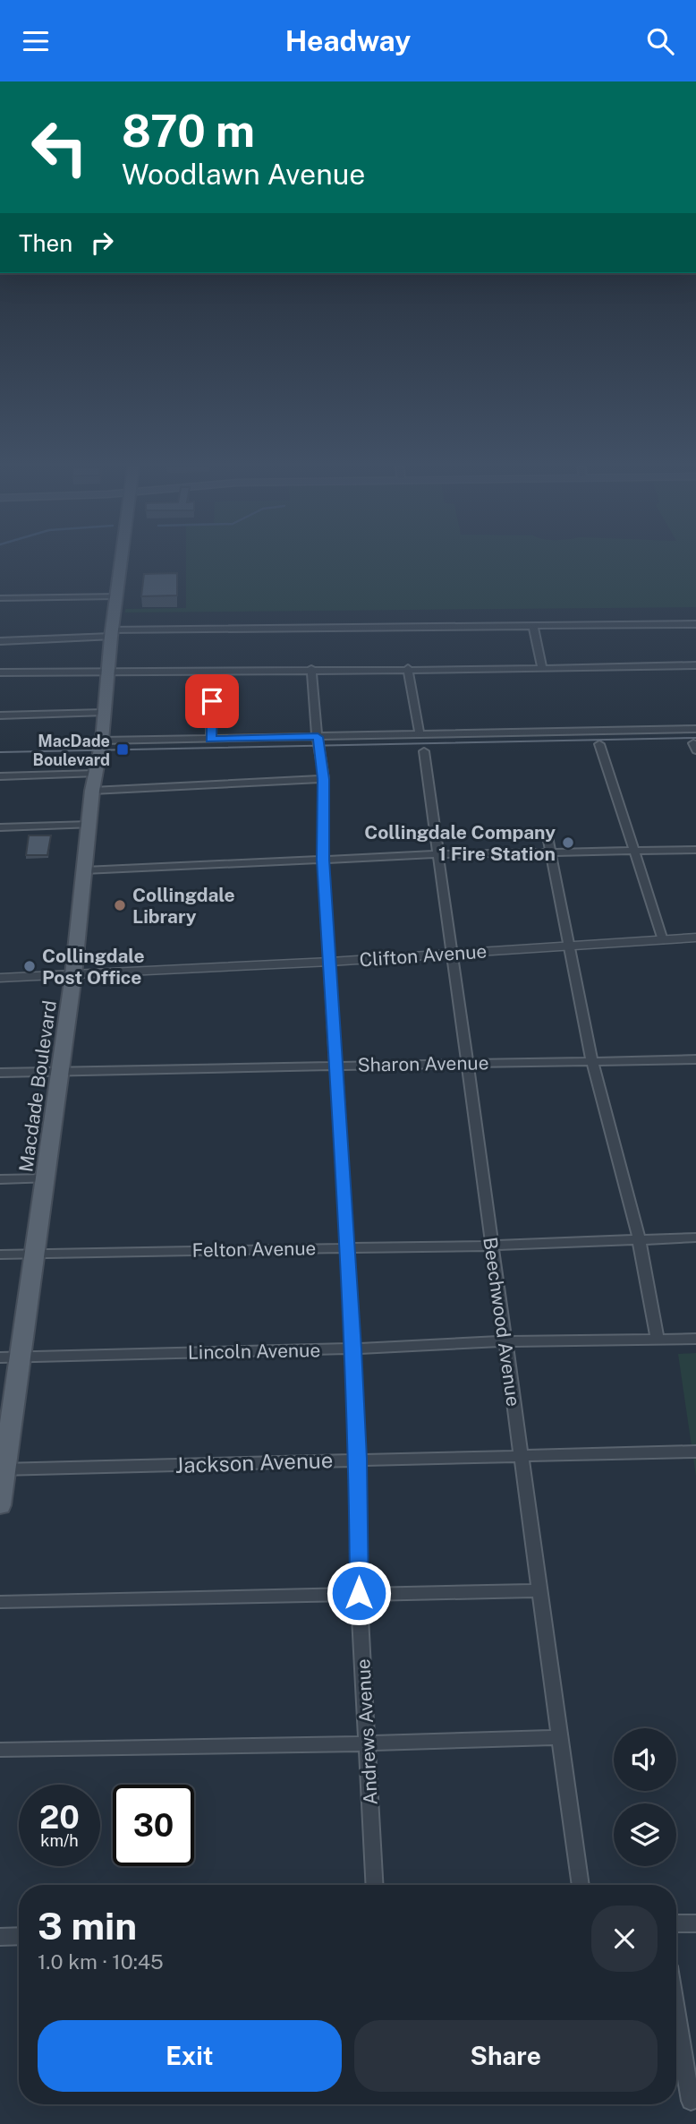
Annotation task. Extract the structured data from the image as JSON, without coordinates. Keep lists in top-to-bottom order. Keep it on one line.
{"streets":{"main road":["Macdade Boulevard"],"street":["Clifton Avenue","Sharon Avenue","Felton Avenue","Beechwood Avenue","Lincoln Avenue","Jackson Avenue","Andrews Avenue"]},"crossings":[["Clifton Avenue","Macdade Boulevard"],["Clifton Avenue","Beechwood Avenue"],["Clifton Avenue","Andrews Avenue"],["Sharon Avenue","Macdade Boulevard"],["Sharon Avenue","Beechwood Avenue"],["Sharon Avenue","Andrews Avenue"],["Macdade Boulevard","Felton Avenue"],["Macdade Boulevard","Lincoln Avenue"],["Macdade Boulevard","Jackson Avenue"],["Felton Avenue","Beechwood Avenue"],["Felton Avenue","Andrews Avenue"],["Beechwood Avenue","Lincoln Avenue"],["Beechwood Avenue","Jackson Avenue"],["Lincoln Avenue","Andrews Avenue"],["Jackson Avenue","Andrews Avenue"]],"places":{"transit":["MacDade Boulevard"],"other":["Collingdale Company 1 Fire Station","Collingdale Library","Collingdale Post Office"]},"page":{"header":"Headway","turn":["870 m","Woodlawn Avenue"],"then":"Then","speed":"20 km/h","limit":"30","heading":["3 min","1.0 km · 10:45"],"buttons":["Exit","Share"]}}
